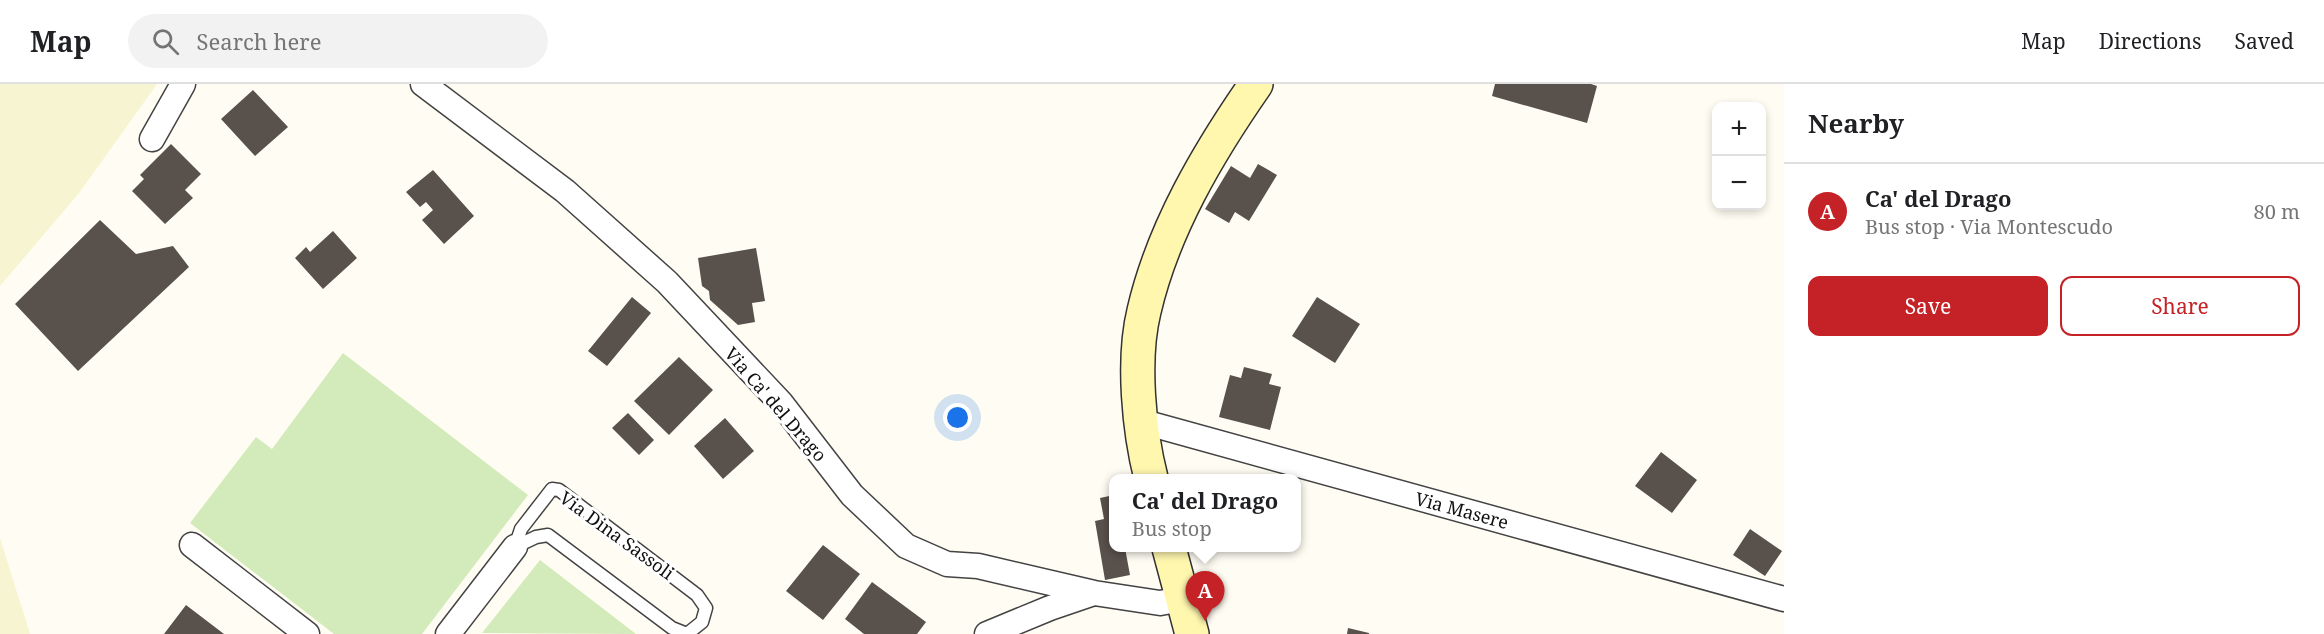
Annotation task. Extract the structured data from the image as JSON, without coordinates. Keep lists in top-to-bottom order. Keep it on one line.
{"streets":{"street":["Via Ca' del Drago","Via Masere","Via Dina Sassoli"]},"page":{"header":"Map","search":"Search here","nav":["Map","Directions","Saved"],"heading":"Nearby","map_buttons":["+","−"],"list":[{"mark":"A","name":"Ca' del Drago","note":"Bus stop · Via Montescudo","value":"80 m"}],"buttons":["Save","Share"],"popup":["Ca' del Drago","Bus stop"],"pins":"A"}}
